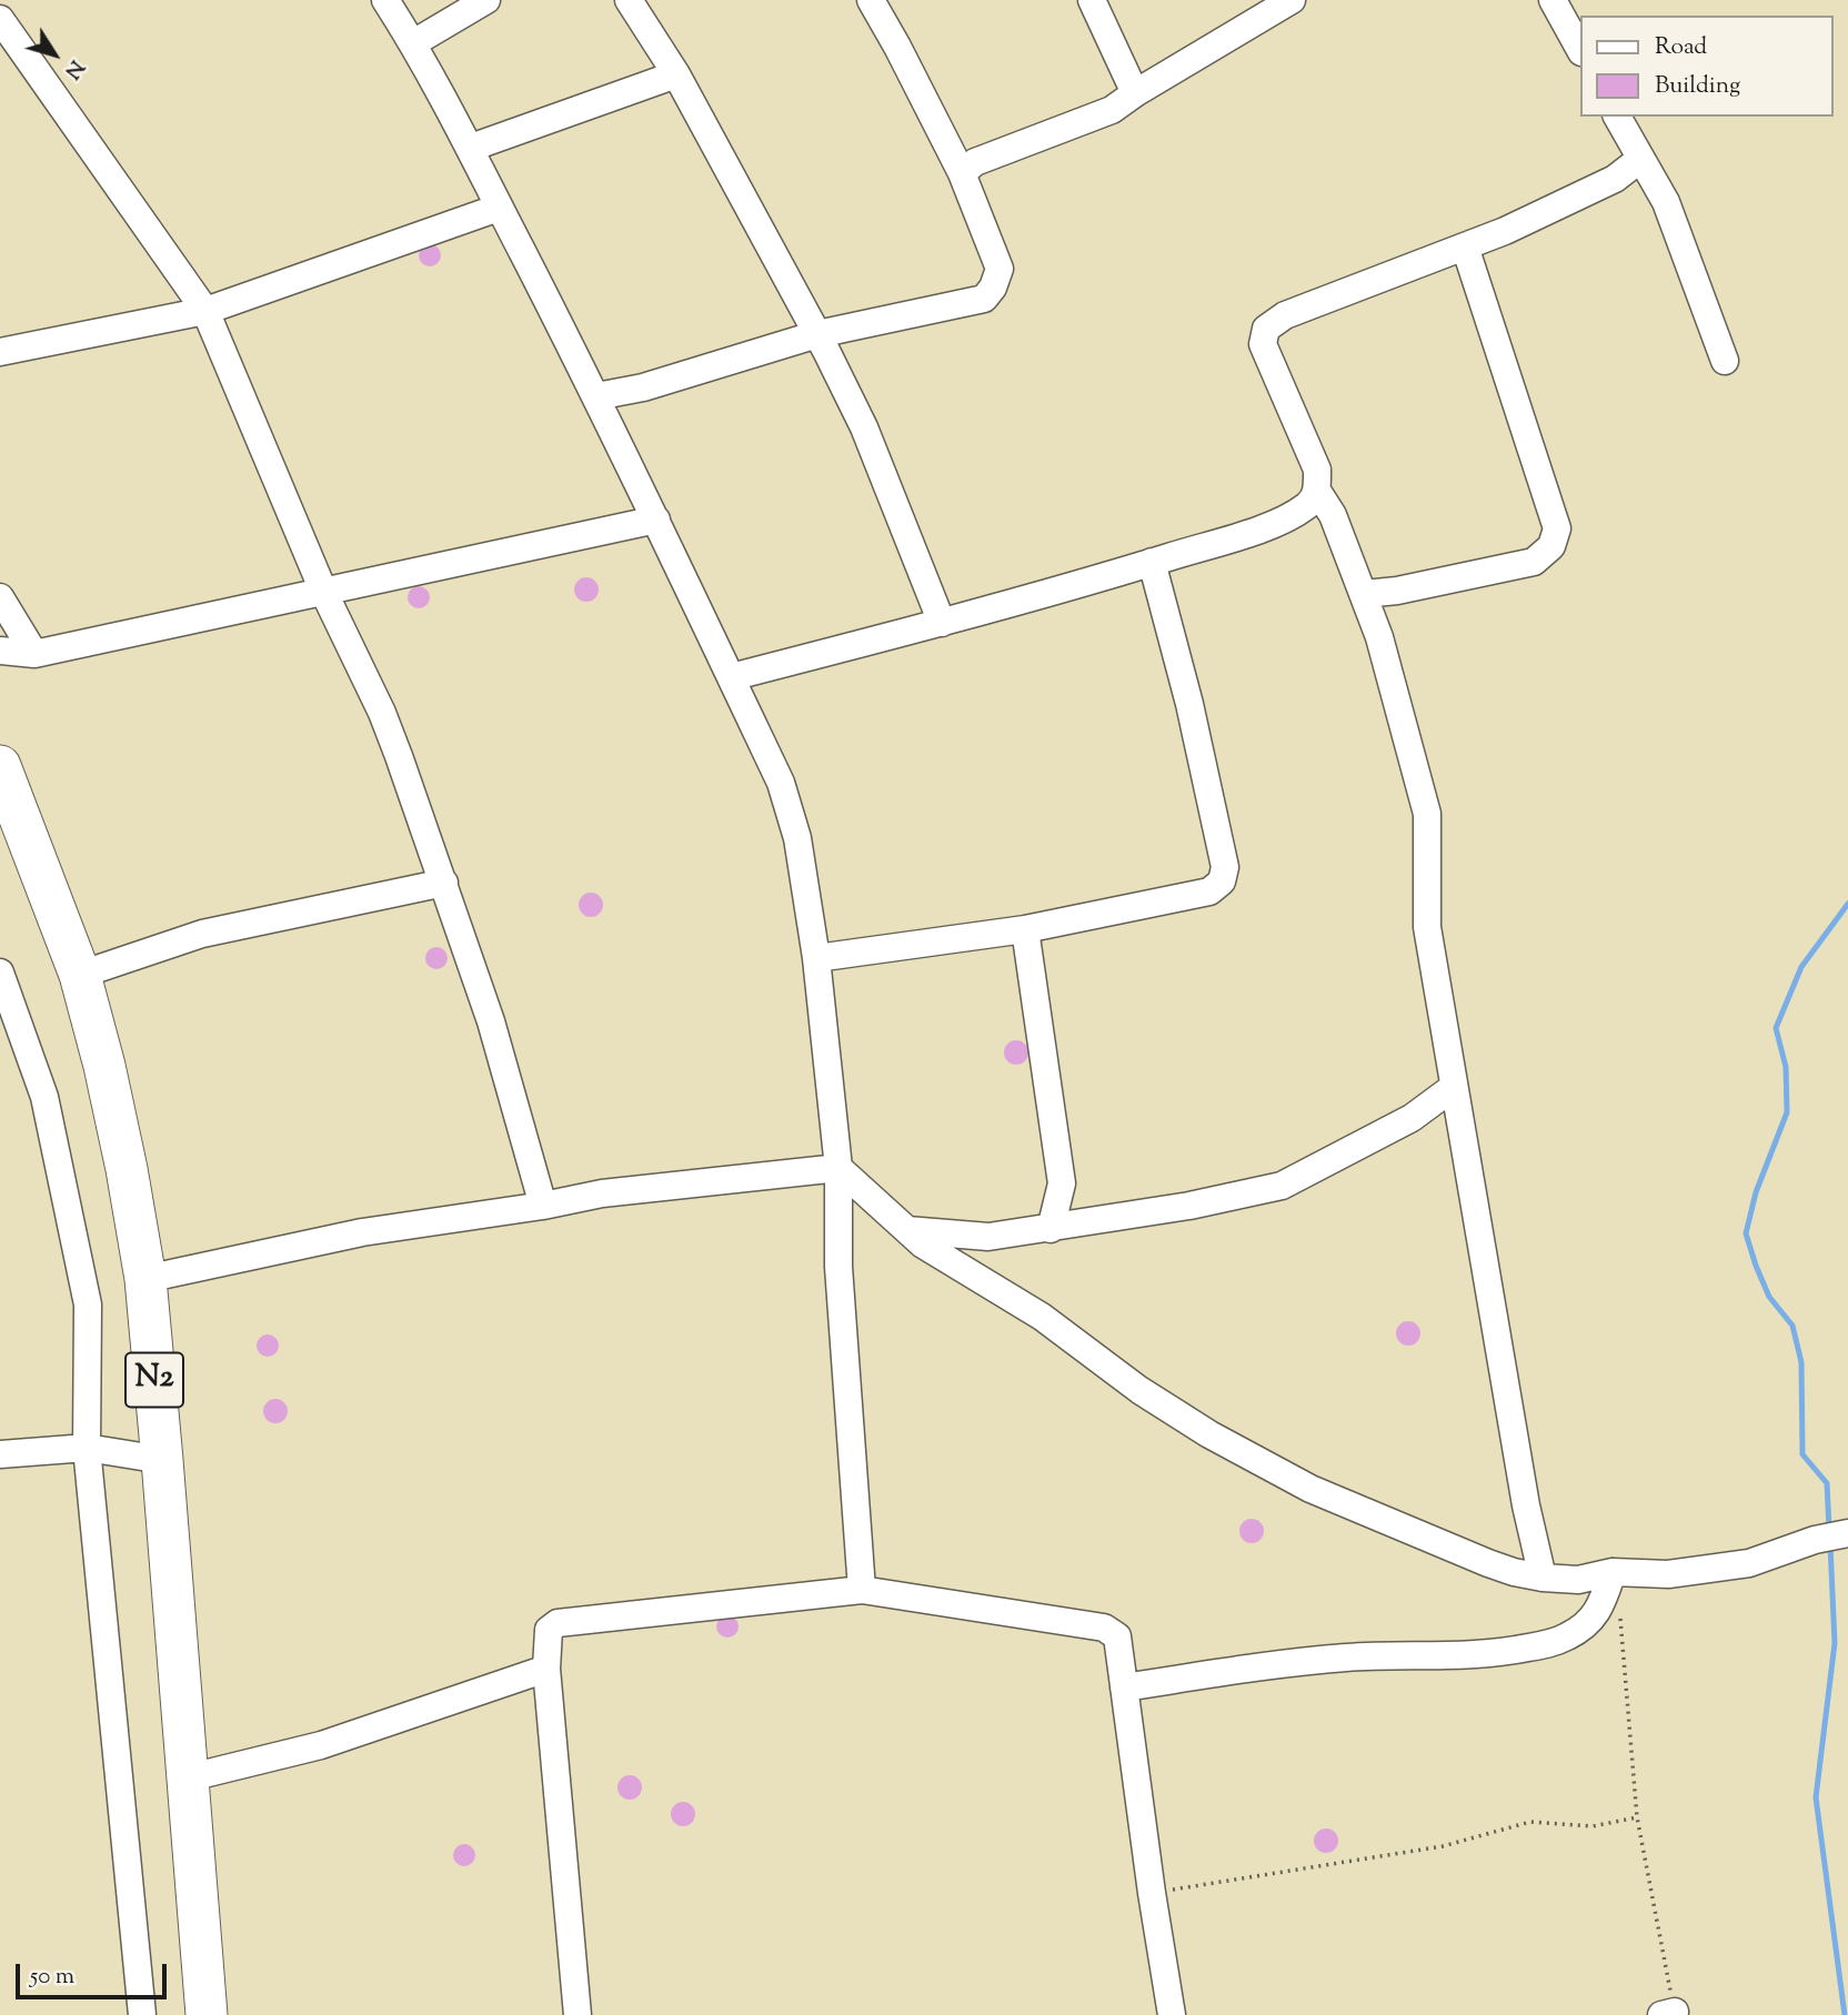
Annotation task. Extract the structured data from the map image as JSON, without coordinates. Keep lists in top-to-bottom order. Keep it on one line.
{"streets":{"highway":["N2"]},"legend":["Road","Building"],"scale_bar":"50 m","north":"bottom right"}
